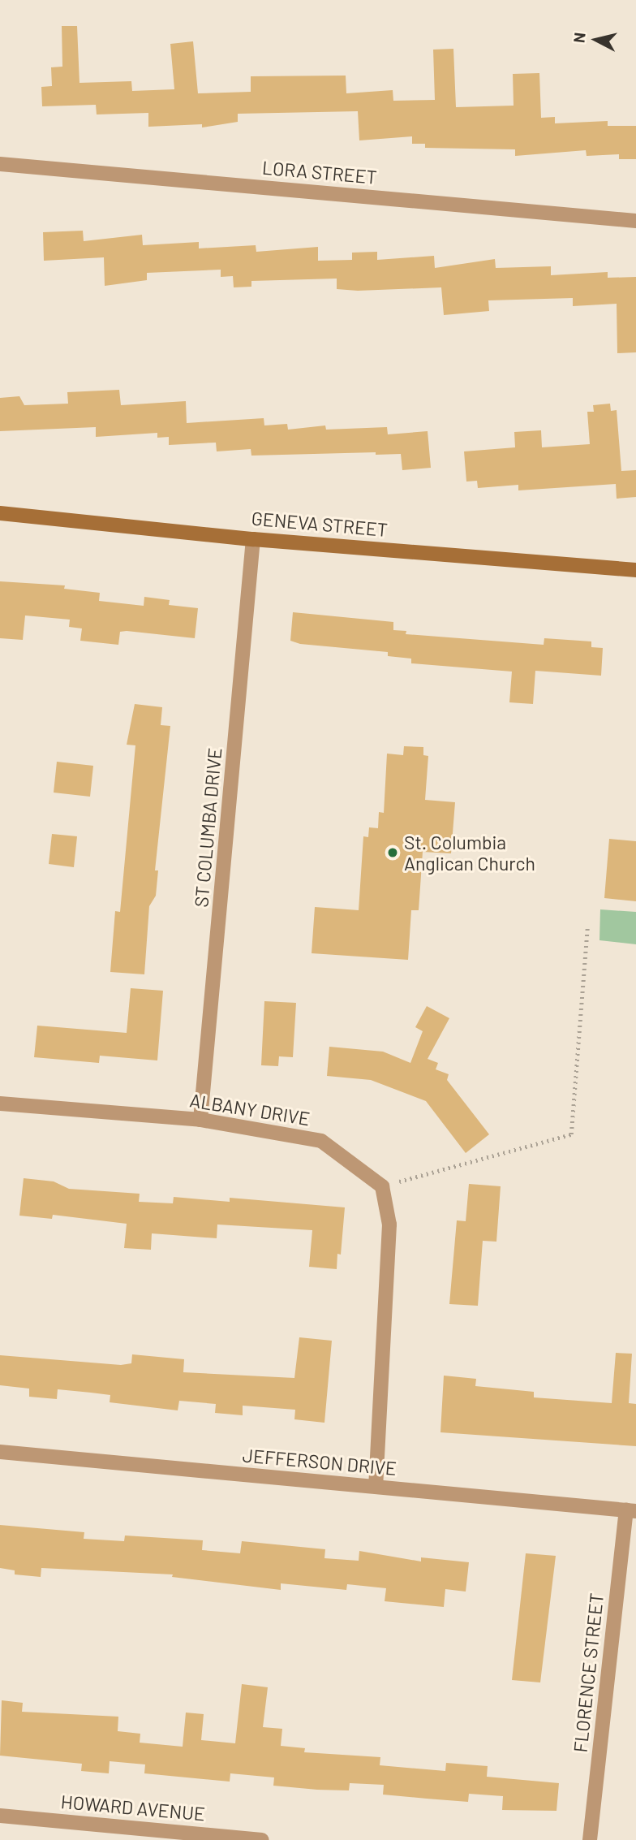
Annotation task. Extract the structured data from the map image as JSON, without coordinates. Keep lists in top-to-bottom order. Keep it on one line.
{"streets":{"main road":["GENEVA STREET"],"street":["LORA STREET","ST COLUMBA DRIVE","ALBANY DRIVE","JEFFERSON DRIVE","FLORENCE STREET","HOWARD AVENUE"]},"crossings":[["GENEVA STREET","ST COLUMBA DRIVE"],["ST COLUMBA DRIVE","ALBANY DRIVE"],["JEFFERSON DRIVE","FLORENCE STREET"]],"places":["St. Columbia Anglican Church"],"north":"left"}
